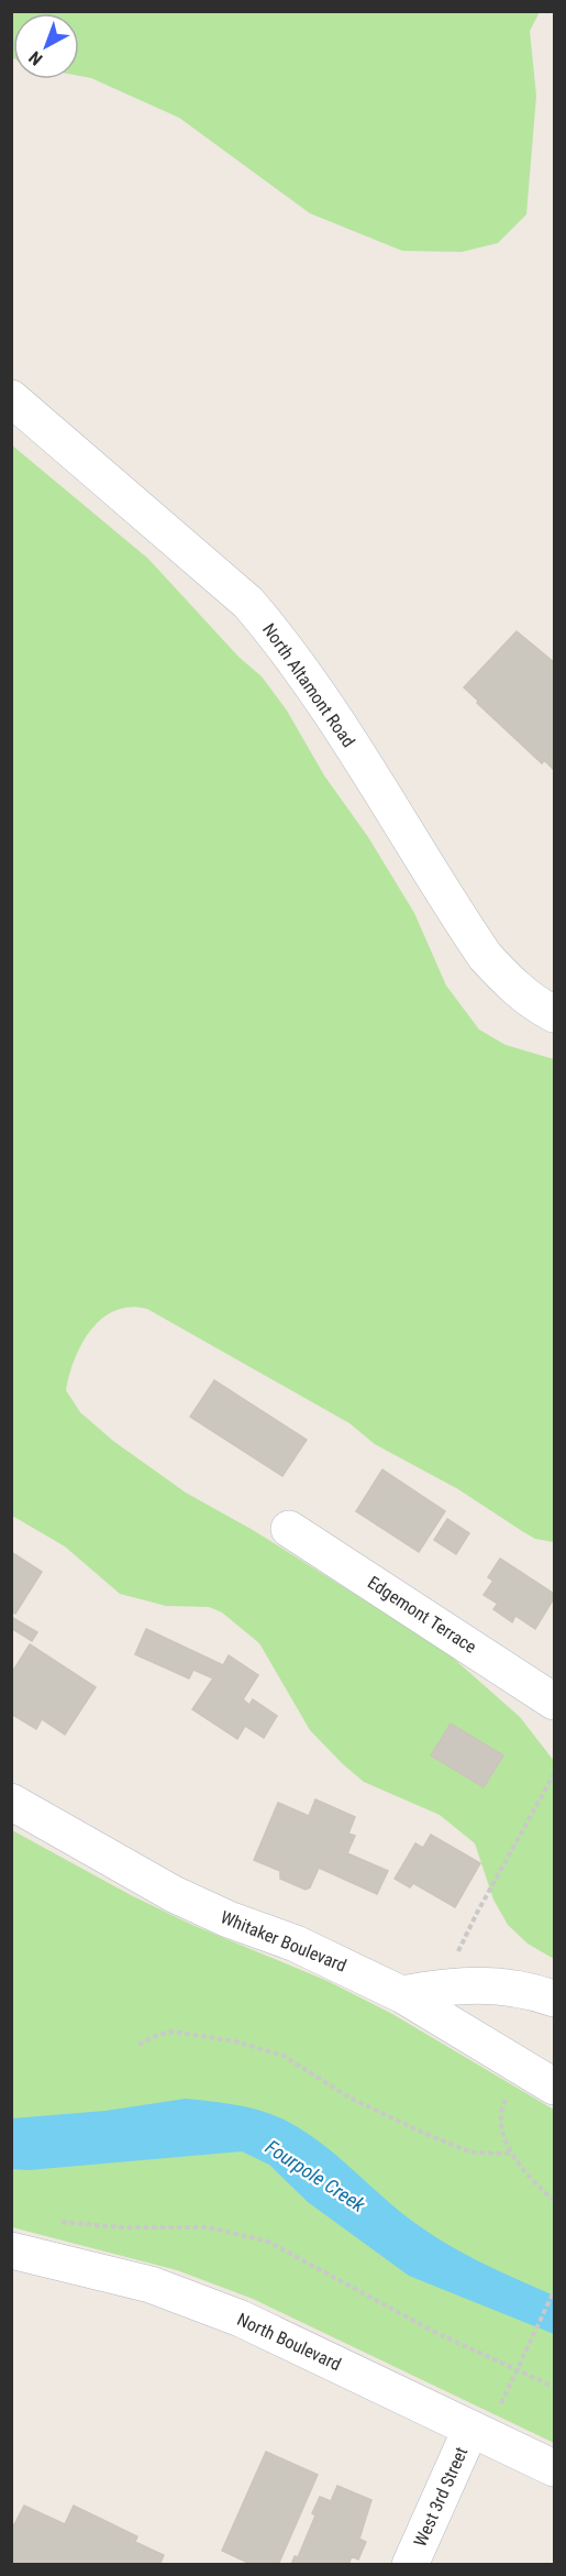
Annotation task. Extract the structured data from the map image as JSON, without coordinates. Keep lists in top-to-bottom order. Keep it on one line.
{"streets":{"street":["North Altamont Road","Edgemont Terrace","Whitaker Boulevard","North Boulevard","West 3rd Street"]},"crossings":[["North Boulevard","West 3rd Street"]],"water":["Fourpole Creek"],"north":"bottom left"}
